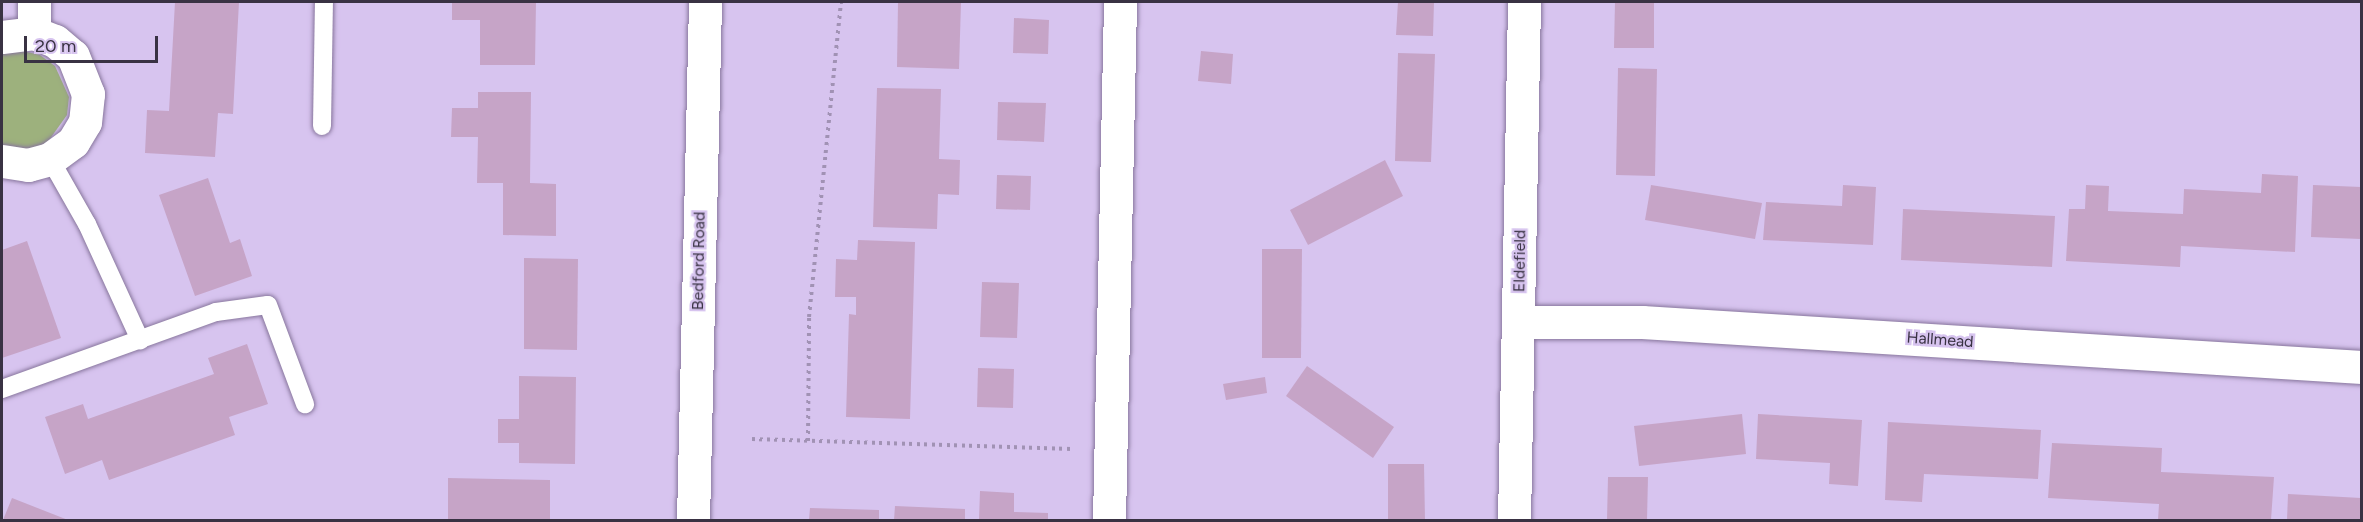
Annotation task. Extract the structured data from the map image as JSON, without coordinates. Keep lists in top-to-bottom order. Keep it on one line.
{"streets":{"street":["Bedford Road","Eldefield","Hallmead"]},"crossings":[["Eldefield","Hallmead"]],"scale_bar":"20 m"}
